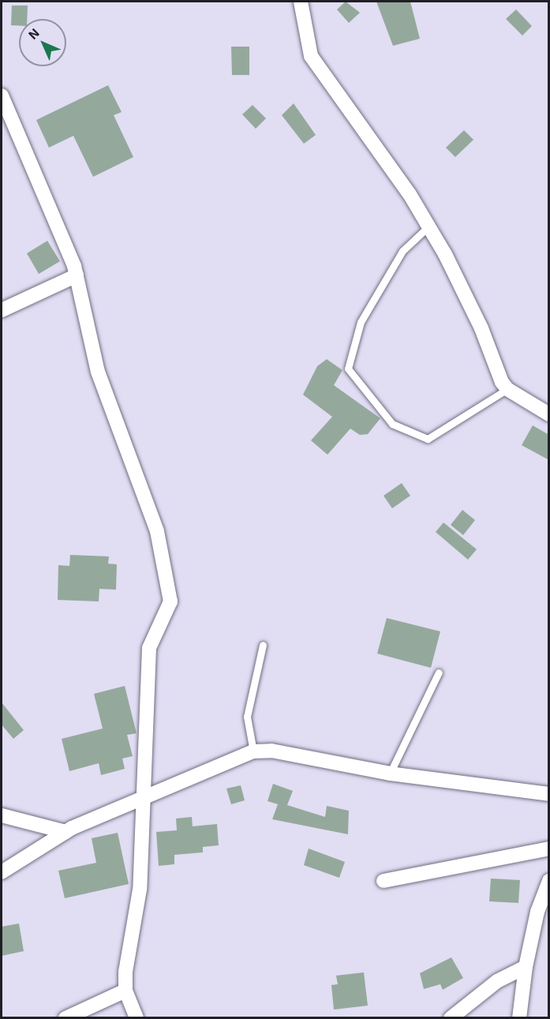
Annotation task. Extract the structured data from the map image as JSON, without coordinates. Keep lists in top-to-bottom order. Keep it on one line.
{"north":"top left"}
